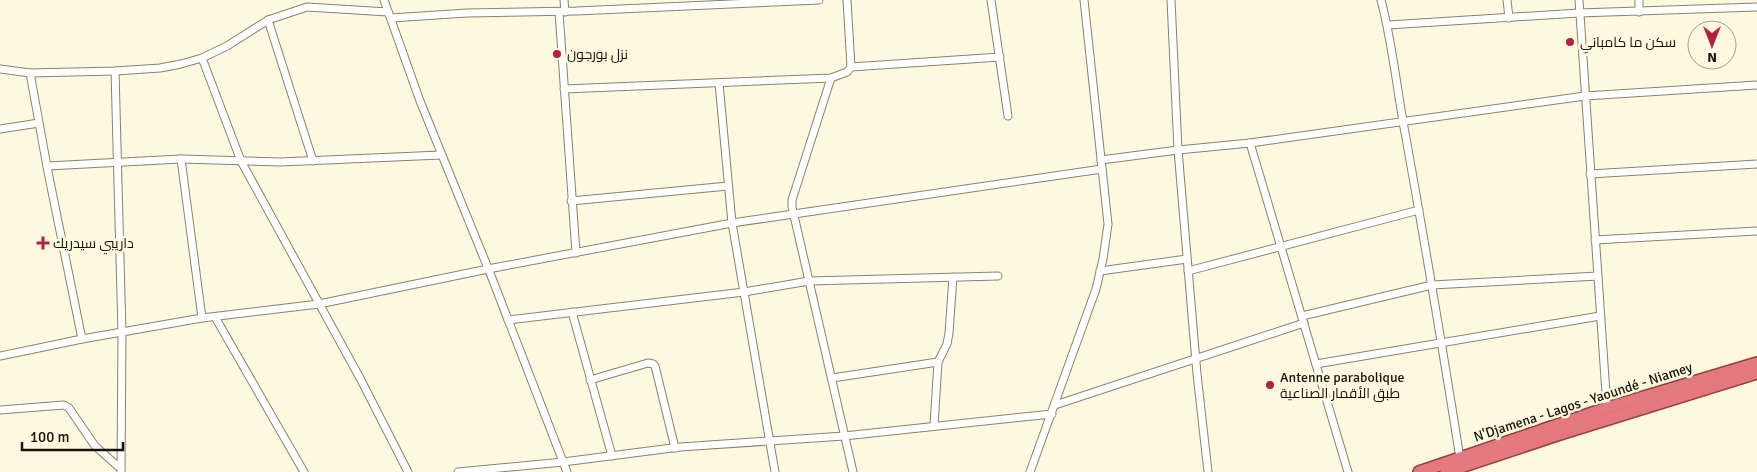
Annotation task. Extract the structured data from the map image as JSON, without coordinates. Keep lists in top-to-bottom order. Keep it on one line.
{"streets":{"highway":["N'Djamena - Lagos - Yaoundé - Niamey"]},"places":{"other":["سكن ما كامباني","نزل بورجون","Antenne parabolique طبق الأقمار الصناعية"],"health":["داريبي سيدريك"]},"scale_bar":"100 m","north":"bottom"}
